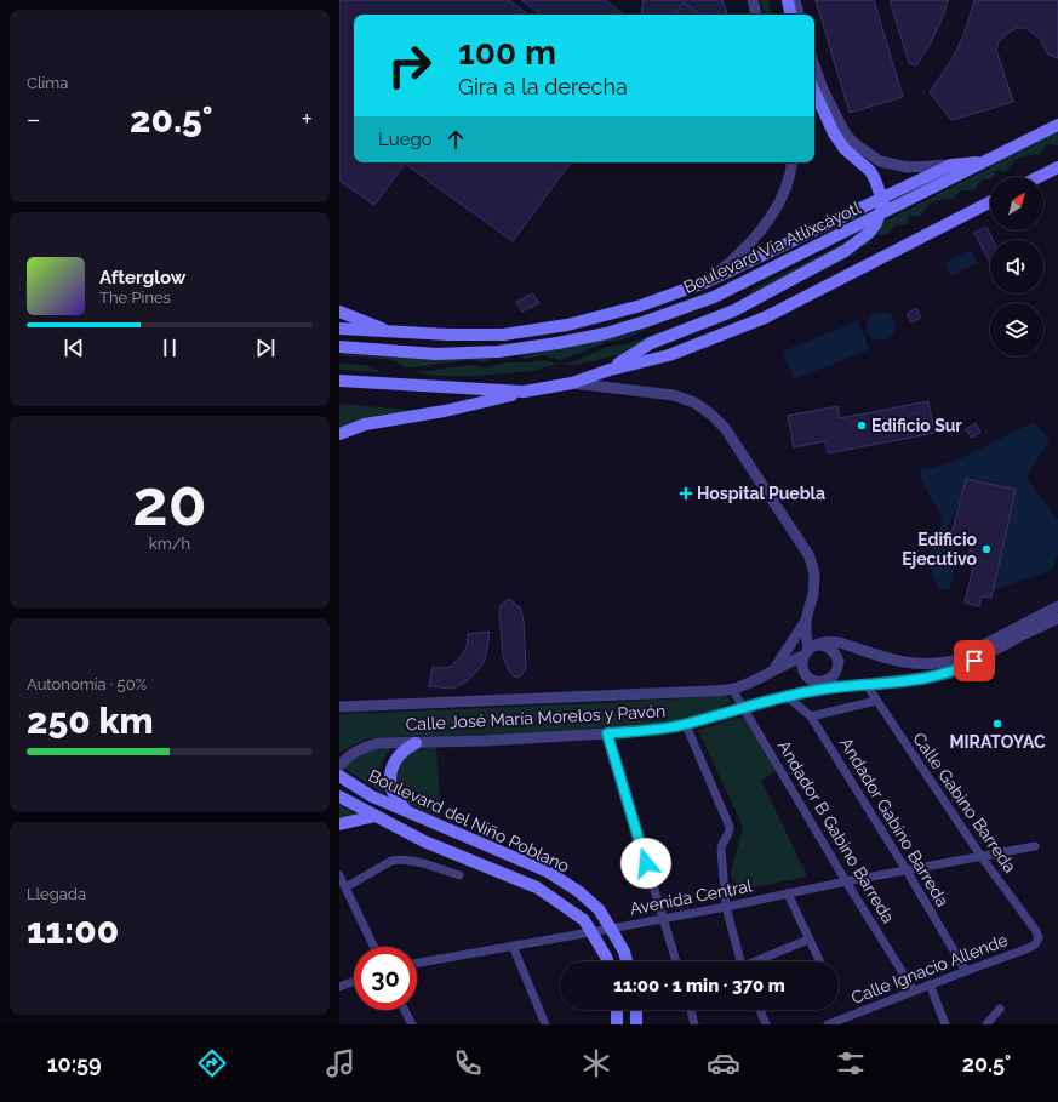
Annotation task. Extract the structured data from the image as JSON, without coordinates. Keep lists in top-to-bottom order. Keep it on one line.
{"streets":{"main road":["Boulevard Vía Atlixcáyotl","Boulevard del Niño Poblano"],"street":["Calle José María Morelos y Pavón","Calle Gabino Barreda","Andador Gabino Barreda","Andador B Gabino Barreda","Avenida Central","Calle Ignacio Allende"]},"crossings":[["Calle José María Morelos y Pavón","Andador Gabino Barreda"],["Calle José María Morelos y Pavón","Andador B Gabino Barreda"],["Calle Gabino Barreda","Avenida Central"],["Calle Gabino Barreda","Calle Ignacio Allende"],["Boulevard del Niño Poblano","Avenida Central"],["Andador Gabino Barreda","Avenida Central"],["Andador Gabino Barreda","Calle Ignacio Allende"],["Andador B Gabino Barreda","Avenida Central"],["Andador B Gabino Barreda","Calle Ignacio Allende"]],"places":{"other":["Edificio Sur","Edificio Ejecutivo","MIRATOYAC"],"health":["Hospital Puebla"]},"north":"top right","page":{"tile":["Clima",["20","km/h"],["Autonomía · 50%","250 km"],["Llegada","11:00"]],"turn":["100 m","Gira a la derecha"],"heat":["−","20.5°","+"],"then":"Luego","song":["Afterglow","The Pines"],"limit":"30","trip":"11:00 · 1 min · 370 m","tabs":["10:59","20.5°"]}}
